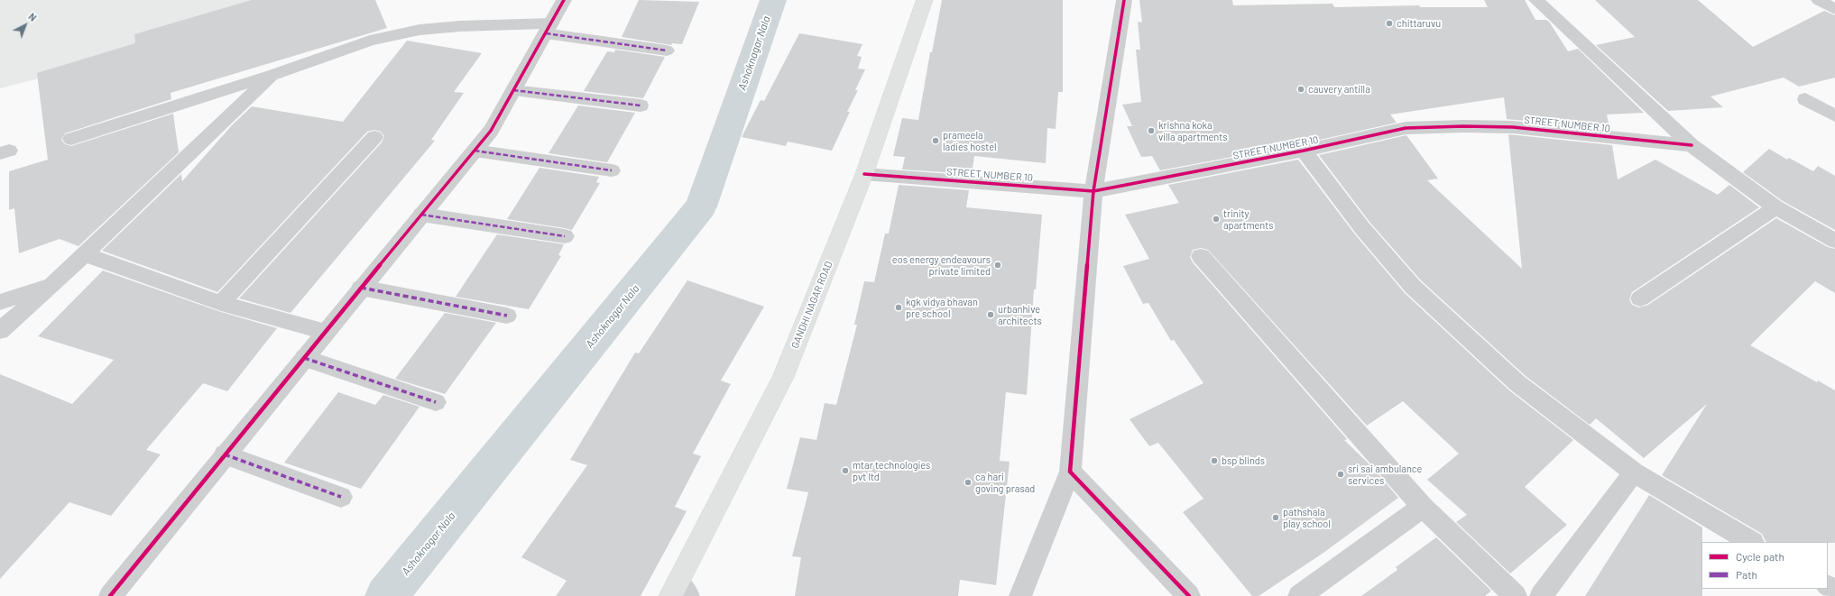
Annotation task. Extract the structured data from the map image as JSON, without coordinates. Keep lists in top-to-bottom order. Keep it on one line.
{"streets":{"main road":["GANDHI NAGAR ROAD"],"street":["STREET NUMBER 10"]},"crossings":[["STREET NUMBER 10","GANDHI NAGAR ROAD"]],"water":["Ashoknagar Nala"],"places":["chittaruvu","cauvery antilla","krishna koka villa apartments","prameela ladies hostel","trinity apartments","eos energy endeavours private limited","kgk vidya bhavan pre school","urbanhive architects","bsp blinds","mtar technologies pvt ltd","sri sai ambulance services","ca hari goving prasad","pathshala play school"],"legend":["Cycle path","Path"],"north":"top right"}
